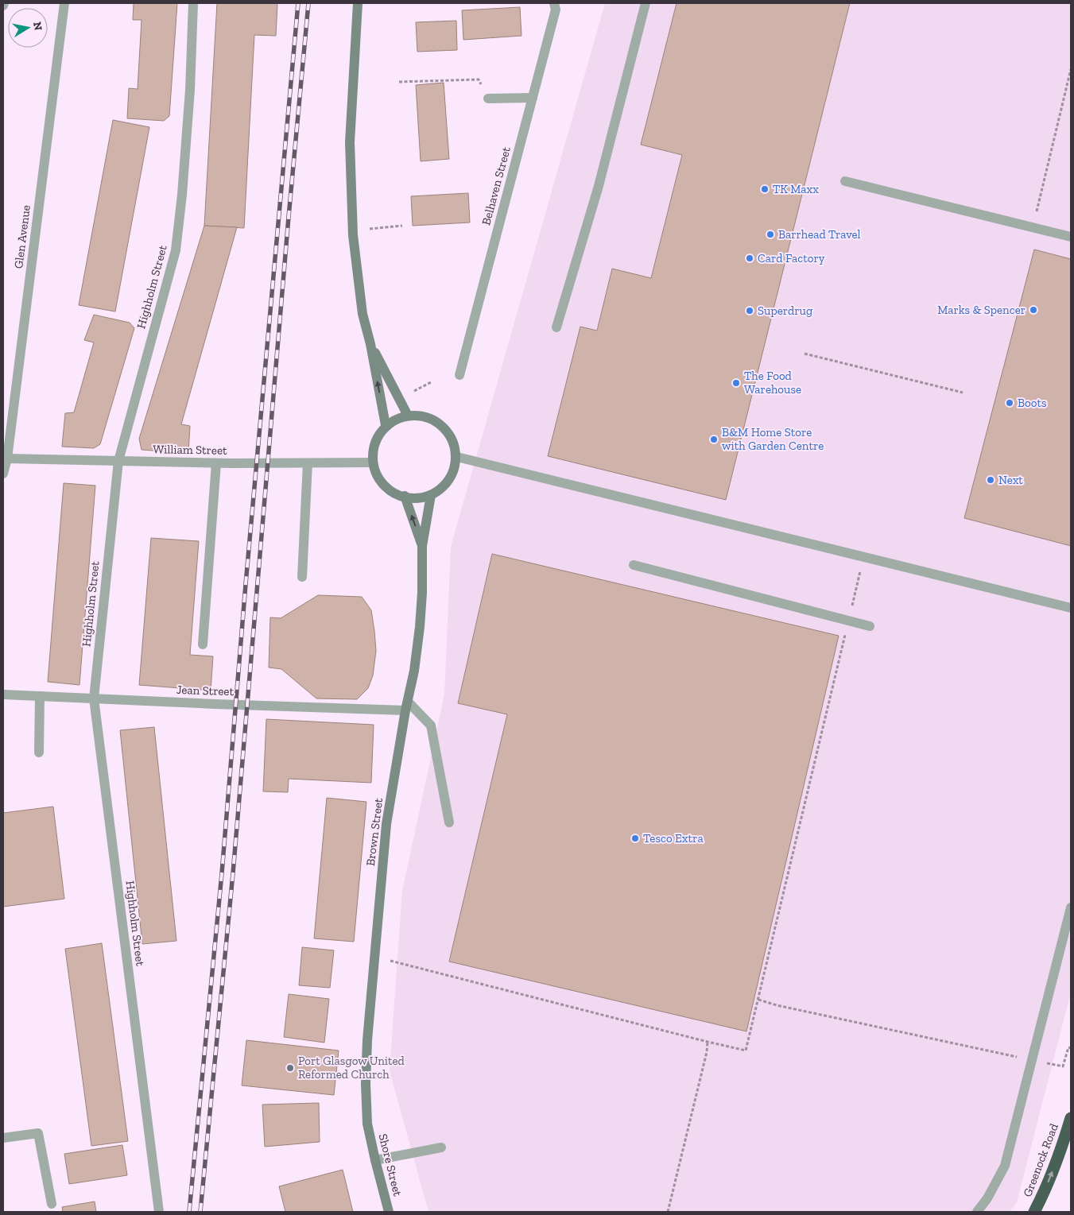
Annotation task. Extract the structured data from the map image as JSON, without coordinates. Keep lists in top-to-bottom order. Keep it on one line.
{"streets":{"highway":["Greenock Road"],"street":["Belhaven Street","Glen Avenue","Highholm Street","William Street","Jean Street","Brown Street","Shore Street"]},"crossings":[["Glen Avenue","William Street"],["Highholm Street","William Street"],["Highholm Street","Jean Street"],["William Street","Brown Street"],["Jean Street","Brown Street"],["Brown Street","Shore Street"]],"one_way":["Greenock Road"],"places":["TK Maxx","Barrhead Travel","Card Factory","Marks & Spencer","Superdrug","The Food Warehouse","Boots","B&M Home Store with Garden Centre","Next","Tesco Extra","Port Glasgow United Reformed Church"],"north":"right"}
